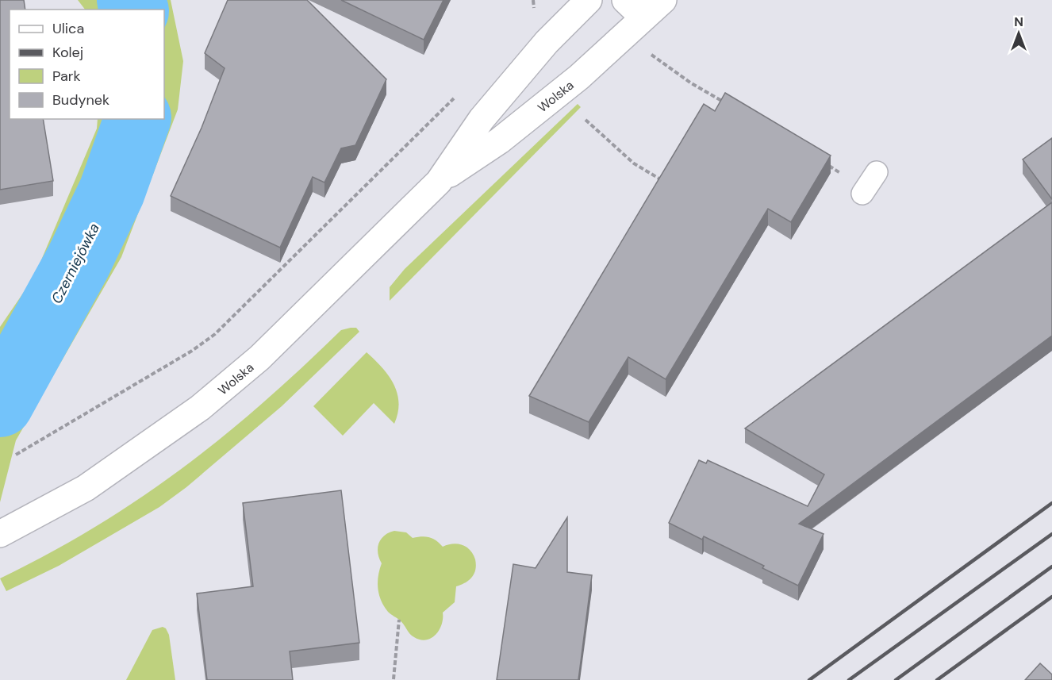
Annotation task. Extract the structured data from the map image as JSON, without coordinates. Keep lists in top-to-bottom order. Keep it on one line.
{"streets":{"street":["Wolska"]},"water":["Czerniejówka"],"legend":["Ulica","Kolej","Park","Budynek"],"north":"top"}
